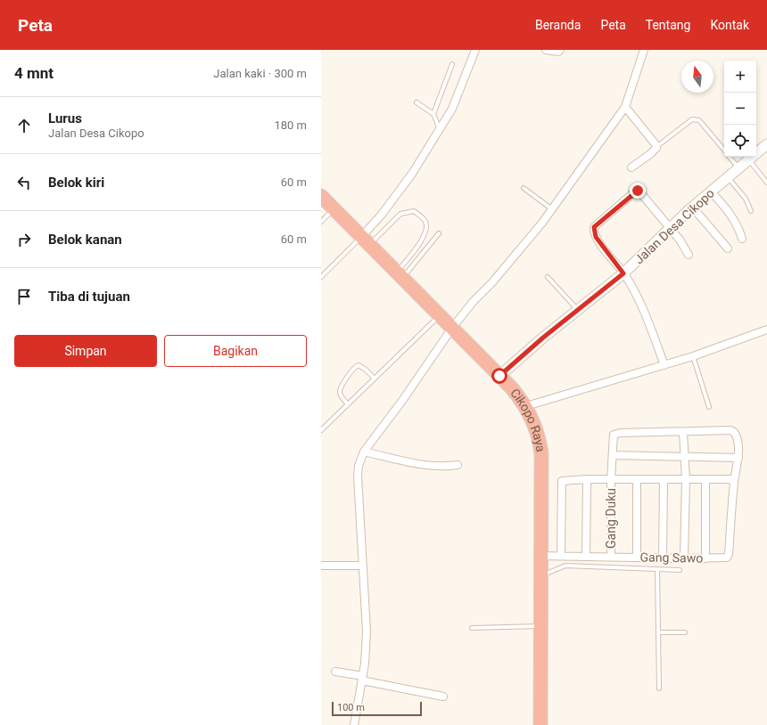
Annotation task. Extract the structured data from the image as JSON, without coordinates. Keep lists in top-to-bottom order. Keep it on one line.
{"streets":{"highway":["Cikopo Raya"],"main road":["Jalan Desa Cikopo"],"street":["Gang Duku","Gang Sawo"]},"crossings":[["Jalan Desa Cikopo","Cikopo Raya"],["Cikopo Raya","Gang Sawo"],["Gang Duku","Gang Sawo"]],"scale_bar":"100 m","north":"top","page":{"header":"Peta","nav":["Beranda","Peta","Tentang","Kontak"],"heading":["4 mnt","Jalan kaki · 300 m"],"map_buttons":["+","−"],"list":[["Lurus","Jalan Desa Cikopo","180 m"],["Belok kiri","60 m"],["Belok kanan","60 m"],"Tiba di tujuan"],"buttons":["Simpan","Bagikan"],"scale":"100 m"}}
